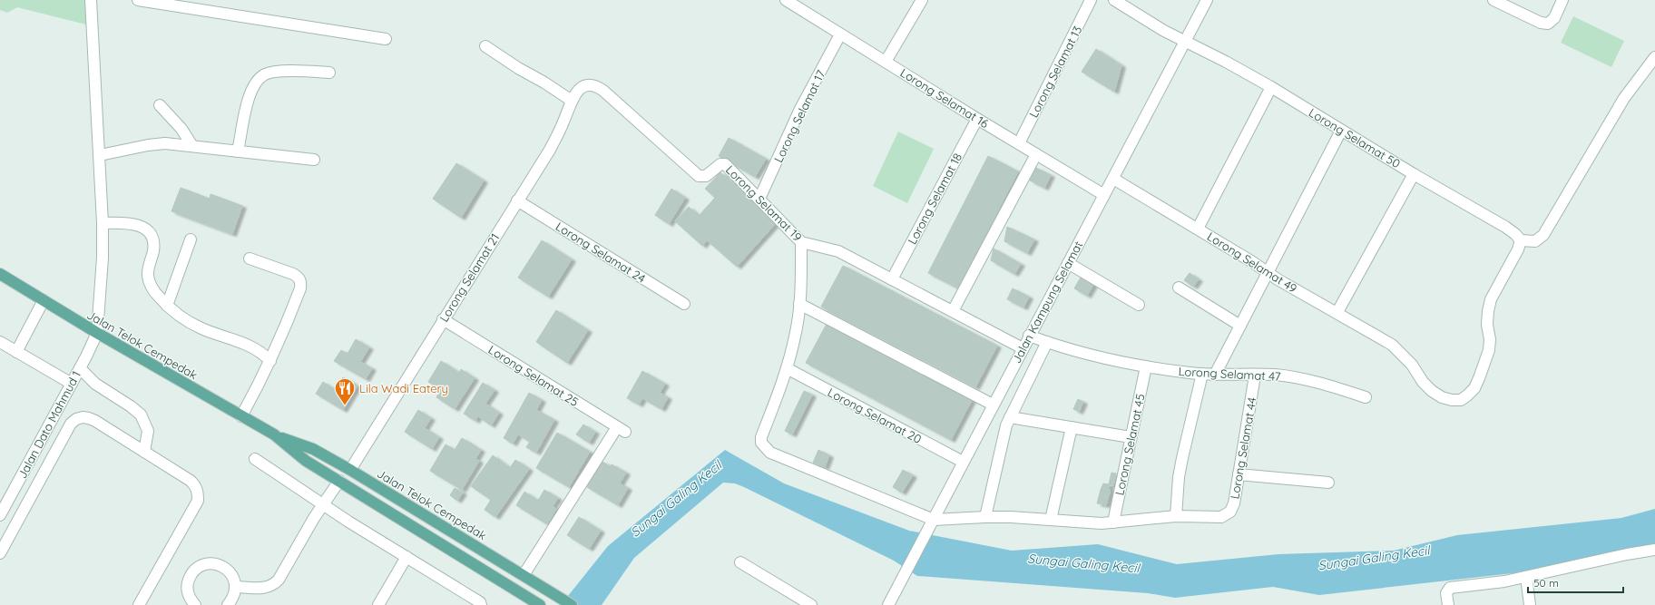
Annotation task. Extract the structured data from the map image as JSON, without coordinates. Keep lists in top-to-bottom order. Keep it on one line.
{"streets":{"main road":["Jalan Telok Cempedak"],"street":["Lorong Selamat 13","Lorong Selamat 16","Lorong Selamat 17","Lorong Selamat 50","Lorong Selamat 18","Lorong Selamat 19","Lorong Selamat 24","Lorong Selamat 49","Lorong Selamat 21","Jalan Kampung Selamat","Lorong Selamat 47","Lorong Selamat 25","Lorong Selamat 20","Jalan Dato Mahmud 1","Lorong Selamat 45","Lorong Selamat 44"]},"crossings":[["Lorong Selamat 13","Lorong Selamat 16"],["Lorong Selamat 16","Lorong Selamat 17"],["Lorong Selamat 16","Lorong Selamat 18"],["Lorong Selamat 16","Jalan Kampung Selamat"],["Lorong Selamat 17","Lorong Selamat 19"],["Lorong Selamat 50","Lorong Selamat 49"],["Lorong Selamat 50","Jalan Kampung Selamat"],["Lorong Selamat 18","Lorong Selamat 19"],["Lorong Selamat 19","Lorong Selamat 21"],["Lorong Selamat 19","Jalan Kampung Selamat"],["Lorong Selamat 24","Lorong Selamat 21"],["Lorong Selamat 49","Jalan Kampung Selamat"],["Lorong Selamat 21","Jalan Telok Cempedak"],["Lorong Selamat 21","Lorong Selamat 25"],["Jalan Kampung Selamat","Lorong Selamat 47"],["Jalan Kampung Selamat","Lorong Selamat 20"],["Jalan Kampung Selamat","Lorong Selamat 44"],["Jalan Telok Cempedak","Lorong Selamat 25"],["Jalan Telok Cempedak","Jalan Dato Mahmud 1"],["Lorong Selamat 47","Lorong Selamat 45"],["Lorong Selamat 47","Lorong Selamat 44"],["Lorong Selamat 45","Lorong Selamat 44"]],"water":["Sungai Galing Kecil"],"places":{"restaurant":["Lila Wadi Eatery"]},"scale_bar":"50 m"}
